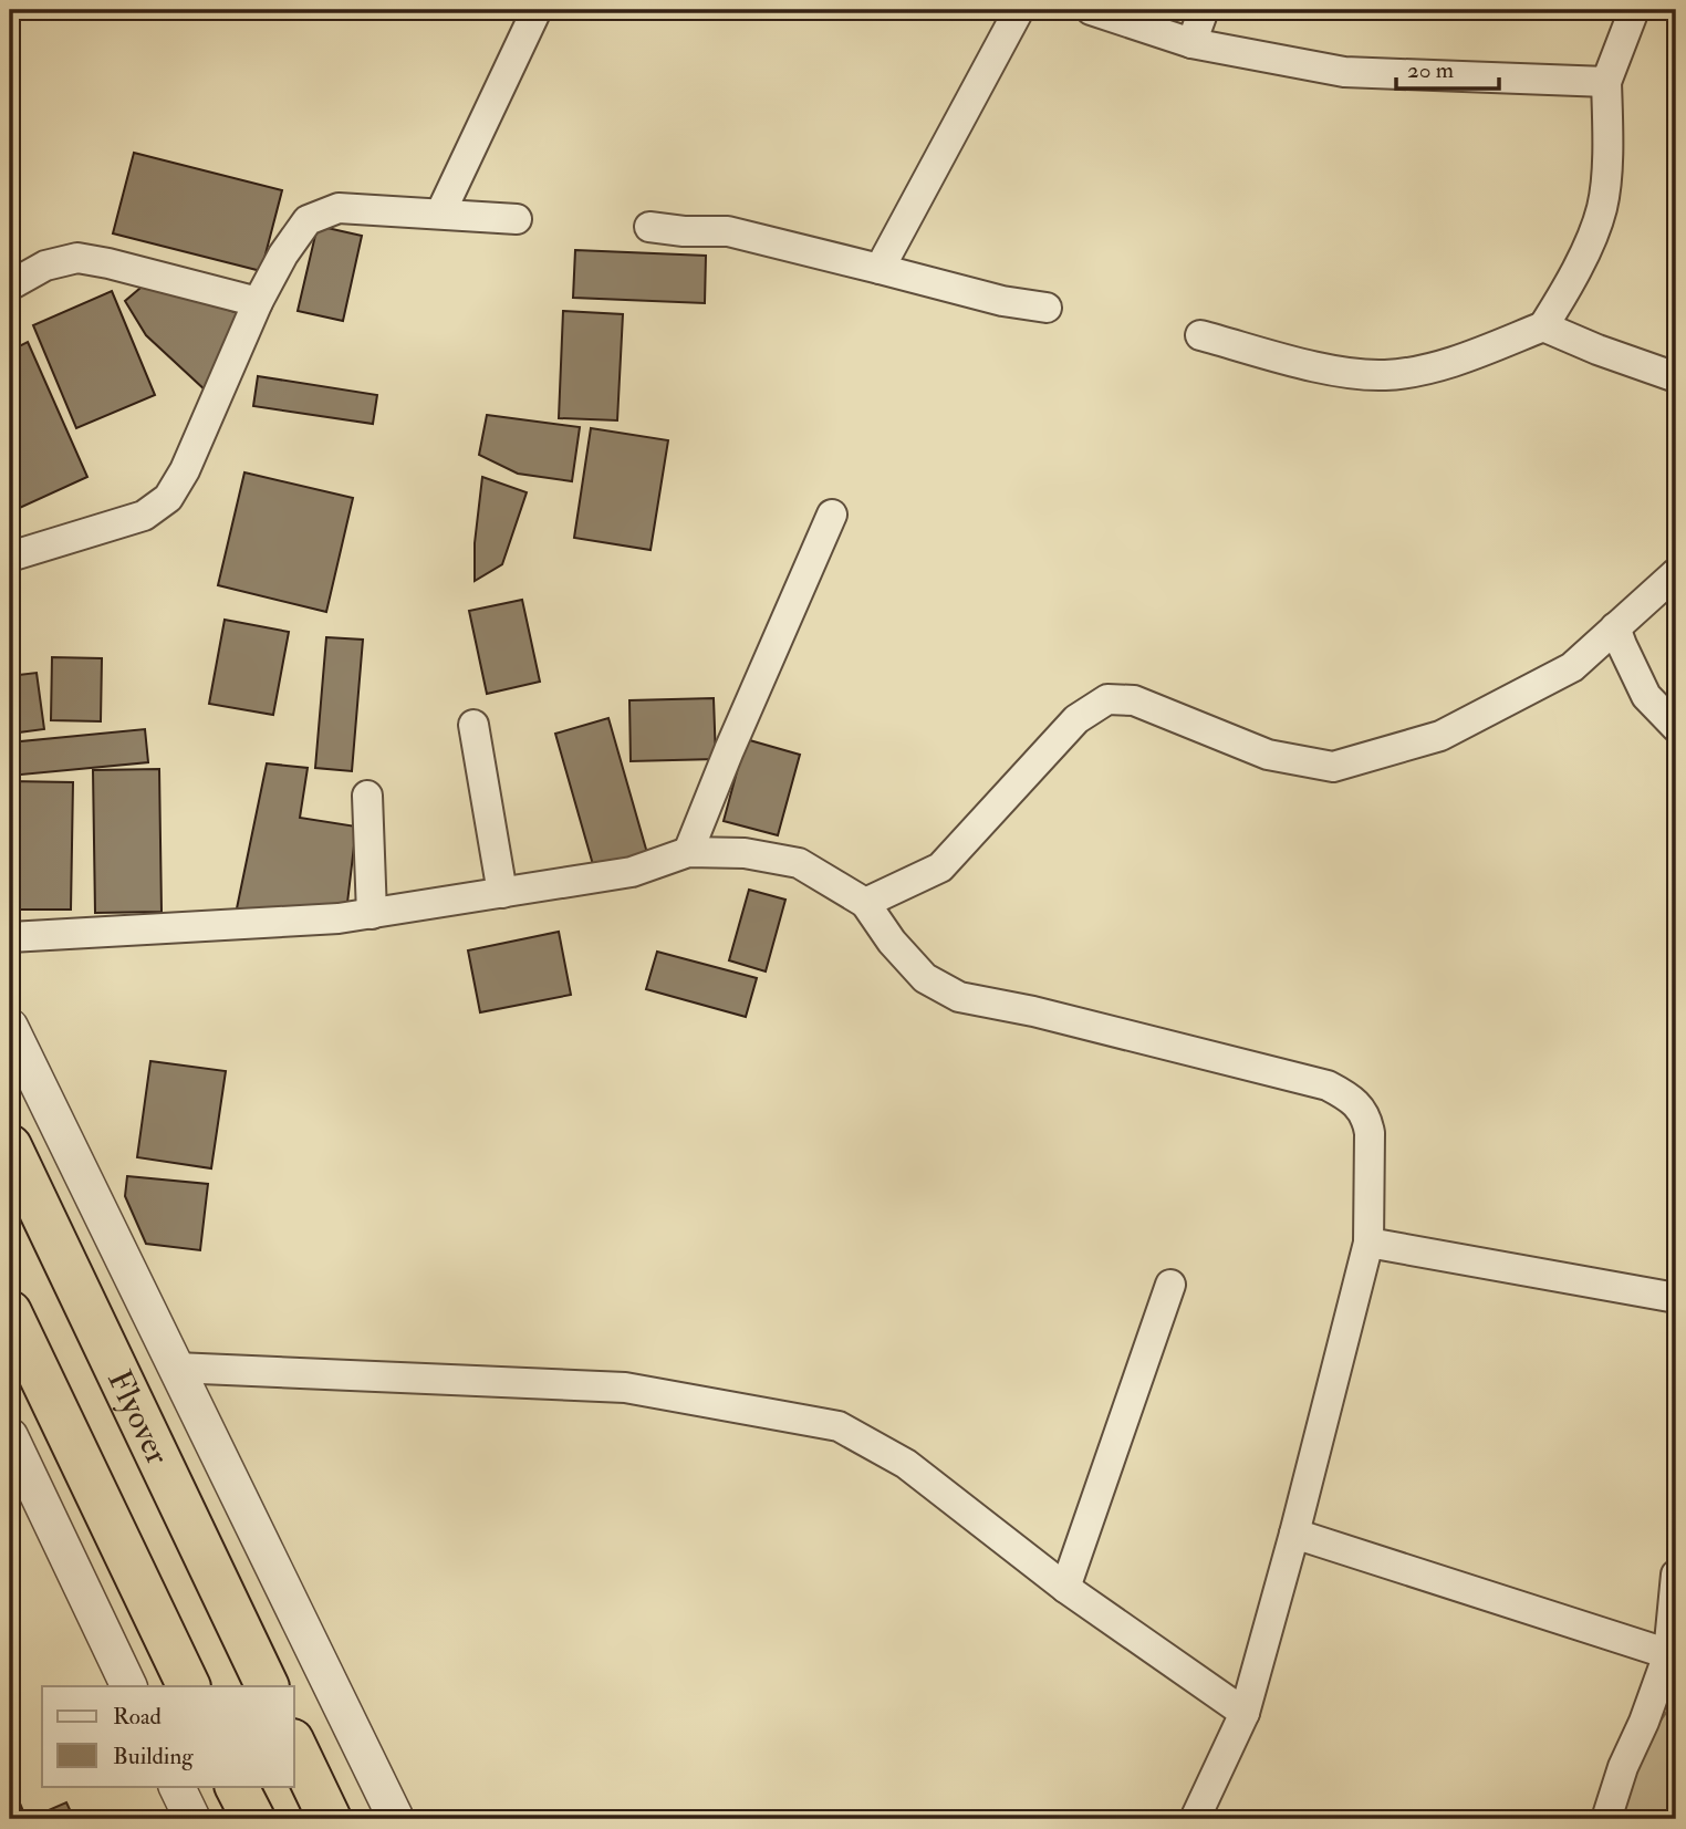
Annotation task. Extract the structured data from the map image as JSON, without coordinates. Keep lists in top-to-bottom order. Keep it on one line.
{"streets":{"highway":["Flyover"]},"legend":["Road","Building"],"scale_bar":"20 m"}
